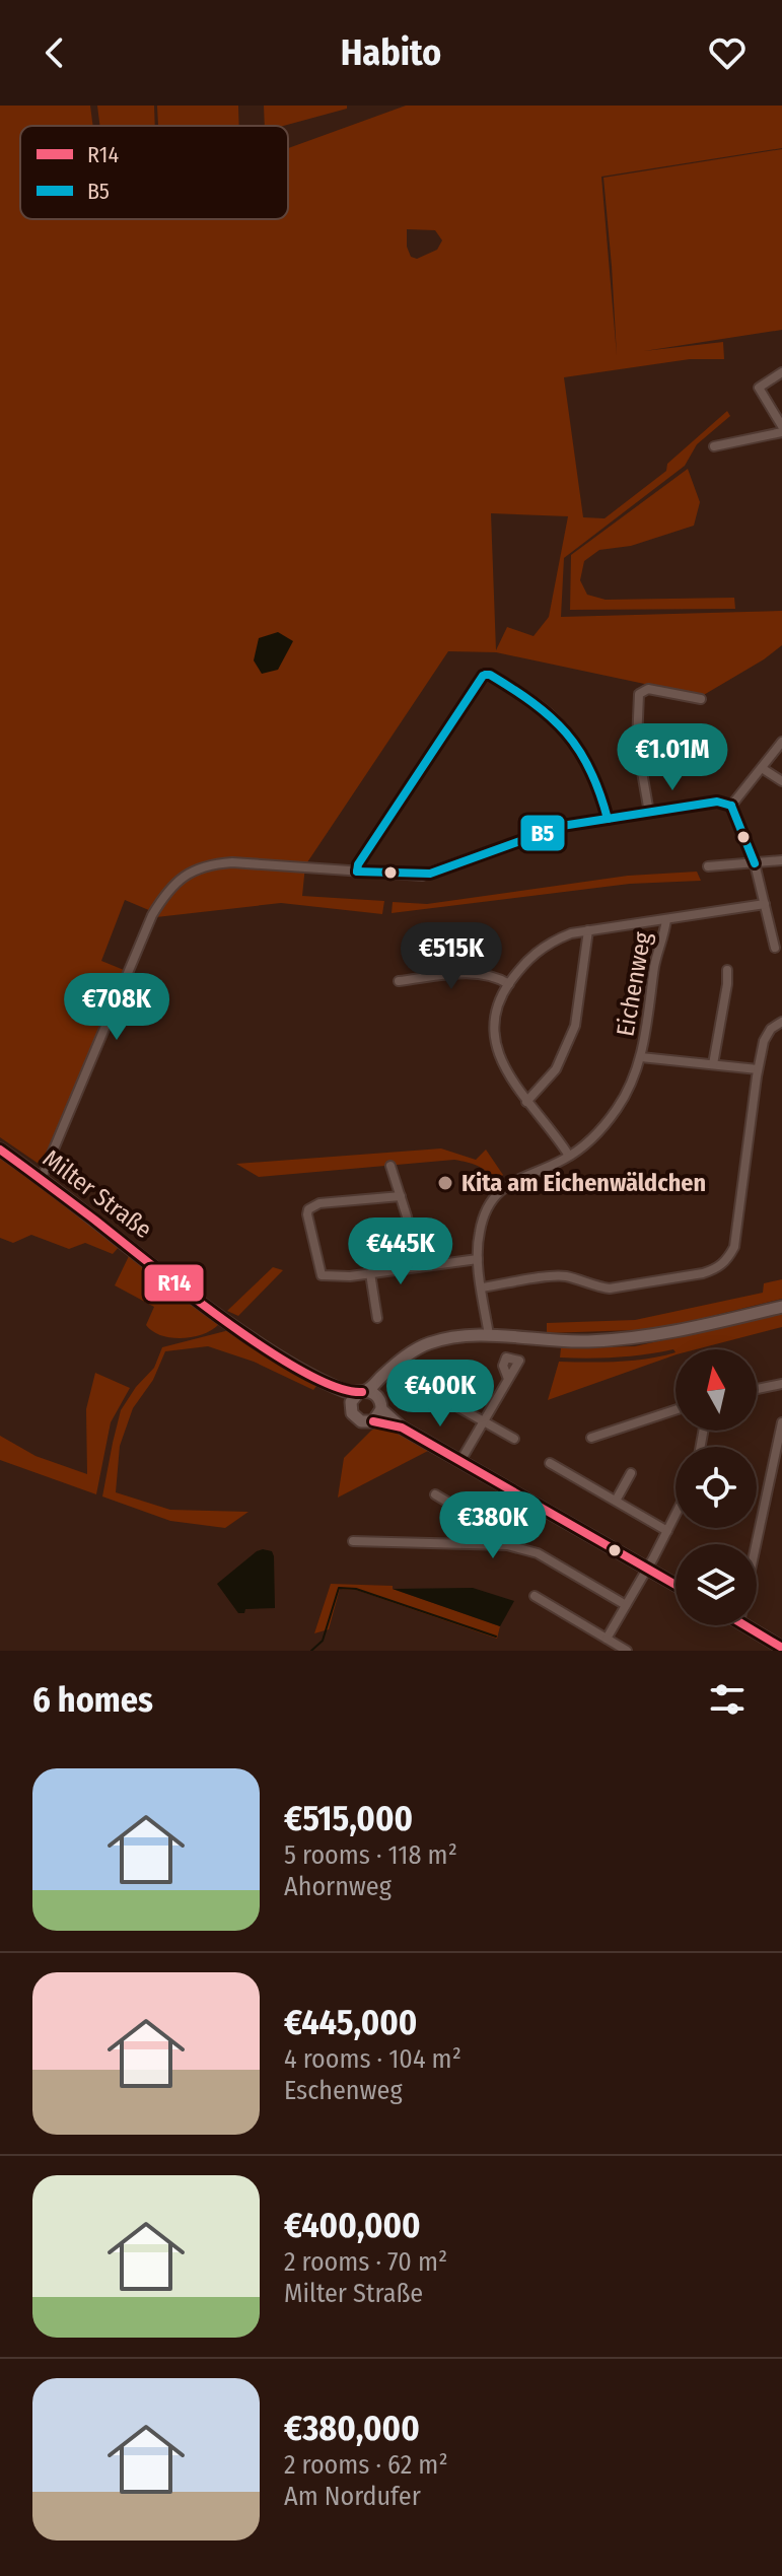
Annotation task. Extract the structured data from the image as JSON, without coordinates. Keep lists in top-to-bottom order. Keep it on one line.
{"streets":{"main road":["Milter Straße"],"street":["Eichenweg"]},"places":["Kita am Eichenwäldchen"],"lines":["transit line B5","transit line R14"],"legend":["R14","B5"],"north":"top","page":{"header":"Habito","price":["€1.01M","€515K","€708K","€445K","€400K","€380K"],"heading":"6 homes","list":[{"name":"€515,000","note":"5 rooms · 118 m² · Ahornweg"},{"name":"€445,000","note":"4 rooms · 104 m² · Eschenweg"},{"name":"€400,000","note":"2 rooms · 70 m² · Milter Straße"},{"name":"€380,000","note":"2 rooms · 62 m² · Am Nordufer"}]}}
